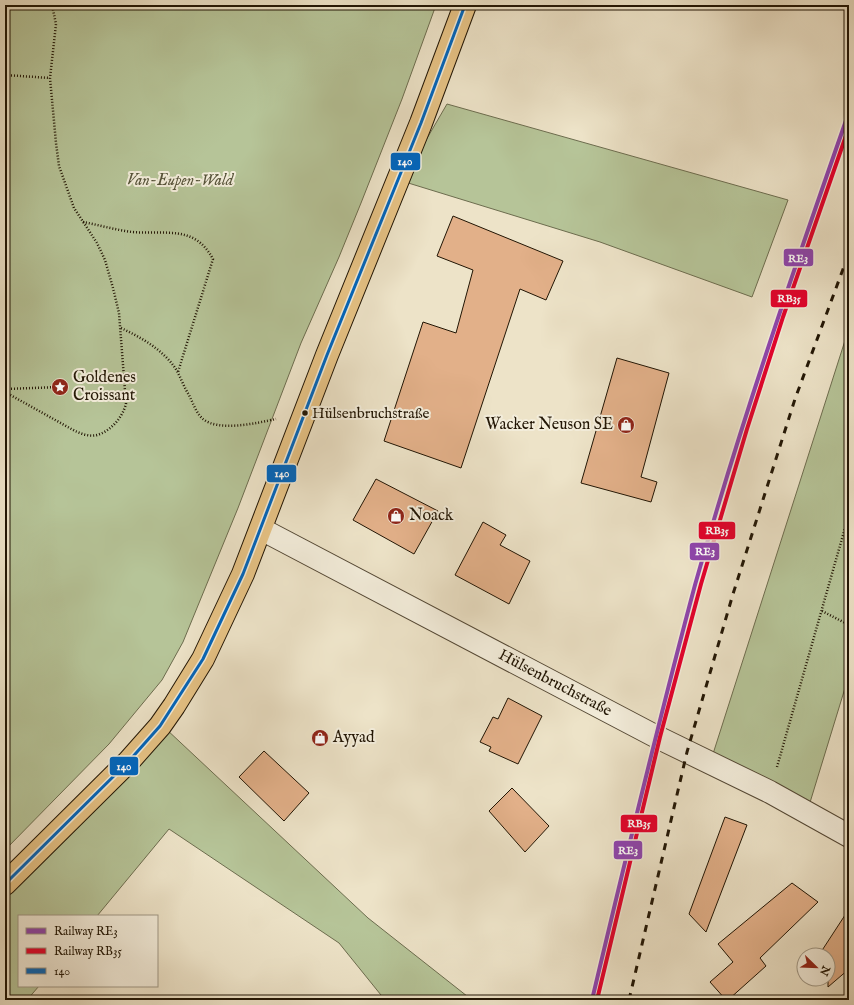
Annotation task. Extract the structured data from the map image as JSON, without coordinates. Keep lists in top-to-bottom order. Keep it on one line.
{"streets":{"street":["Hülsenbruchstraße"]},"parks":["Van-Eupen-Wald"],"places":{"place":["Goldenes Croissant"],"other":["Hülsenbruchstraße"],"shop":["Wacker Neuson SE","Noack","Ayyad"]},"lines":["transit line 140","rail line RE3","rail line RB35"],"legend":["Railway RE3","Railway RB35","140"],"north":"bottom right"}
